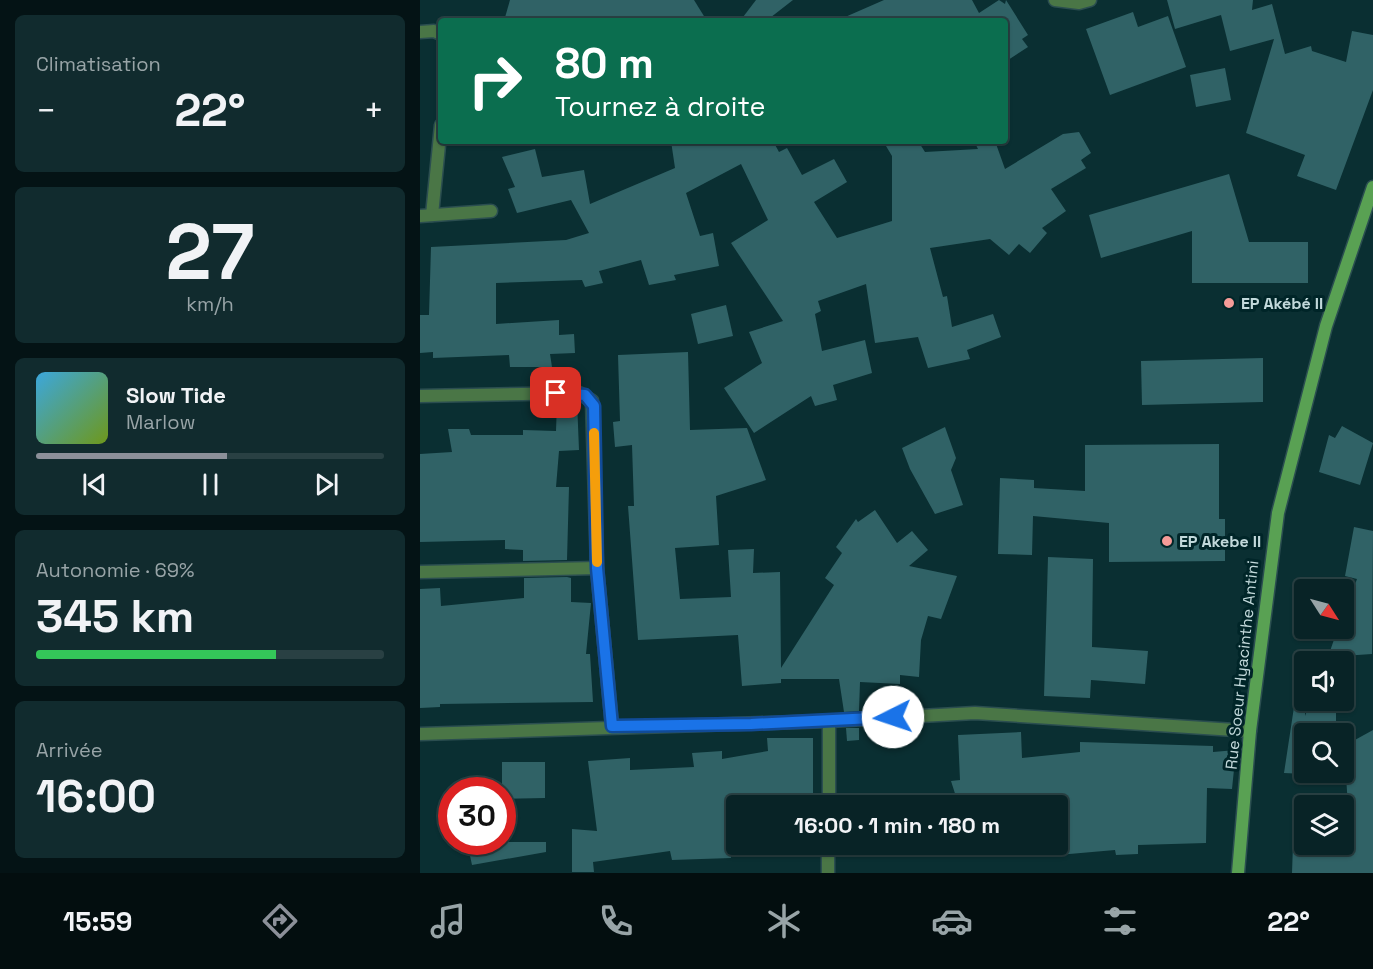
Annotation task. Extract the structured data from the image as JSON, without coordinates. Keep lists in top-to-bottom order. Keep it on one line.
{"streets":{"main road":["Rue Soeur Hyacinthe Antini"]},"places":["EP Akébé II","EP Akebe II"],"north":"bottom right","page":{"tile":["Climatisation",["27","km/h"],["Autonomie · 69%","345 km"],["Arrivée","16:00"]],"turn":["80 m","Tournez à droite"],"heat":["−","22°","+"],"song":["Slow Tide","Marlow"],"limit":"30","trip":"16:00 · 1 min · 180 m","tabs":["15:59","22°"]}}
